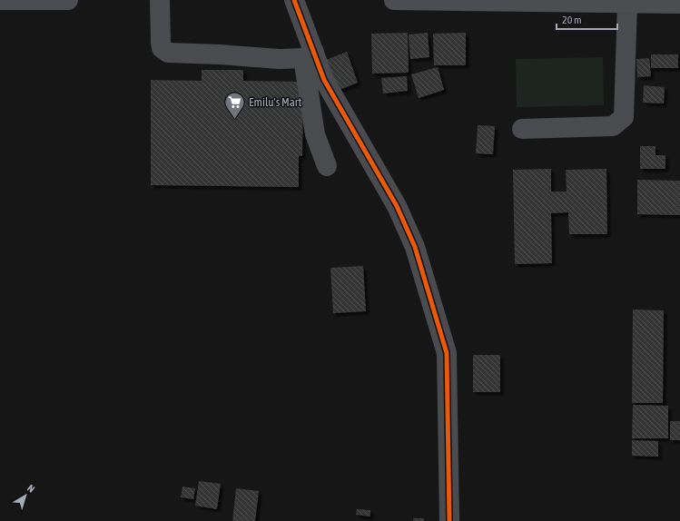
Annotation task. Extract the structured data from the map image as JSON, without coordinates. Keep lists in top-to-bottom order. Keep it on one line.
{"places":{"supermarket":["Emilu's Mart"]},"scale_bar":"20 m","north":"top right"}
